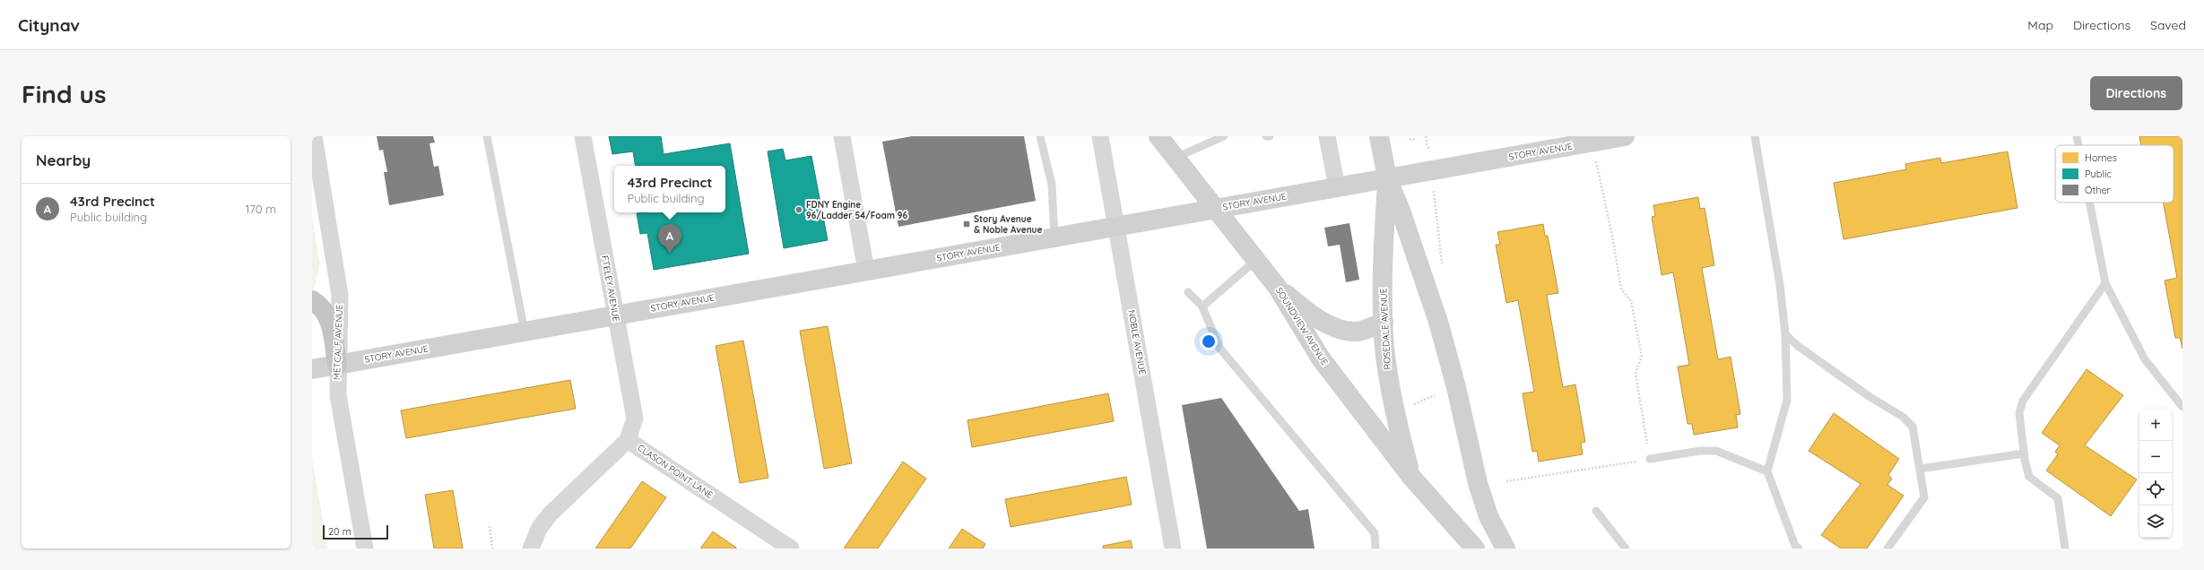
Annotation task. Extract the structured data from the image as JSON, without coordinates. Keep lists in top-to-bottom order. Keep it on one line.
{"streets":{"main road":["STORY AVENUE","SOUNDVIEW AVENUE","ROSEDALE AVENUE"],"street":["FTELEY AVENUE","METCALF AVENUE","NOBLE AVENUE","CLASON POINT LANE"]},"crossings":[["STORY AVENUE","FTELEY AVENUE"],["STORY AVENUE","SOUNDVIEW AVENUE"],["STORY AVENUE","ROSEDALE AVENUE"],["STORY AVENUE","METCALF AVENUE"],["STORY AVENUE","NOBLE AVENUE"],["FTELEY AVENUE","CLASON POINT LANE"],["SOUNDVIEW AVENUE","ROSEDALE AVENUE"]],"places":{"other":["FDNY Engine 96/Ladder 54/Foam 96"],"transit":["Story Avenue & Noble Avenue"]},"legend":["Homes","Public","Other"],"scale_bar":"20 m","page":{"header":"Citynav","nav":["Map","Directions","Saved"],"buttons":"Directions","title":"Find us","heading":"Nearby","popup":["43rd Precinct","Public building"],"list":[{"mark":"A","name":"43rd Precinct","note":"Public building","value":"170 m"}],"pins":"A","map_buttons":["+","−"],"scale":"20 m"}}
